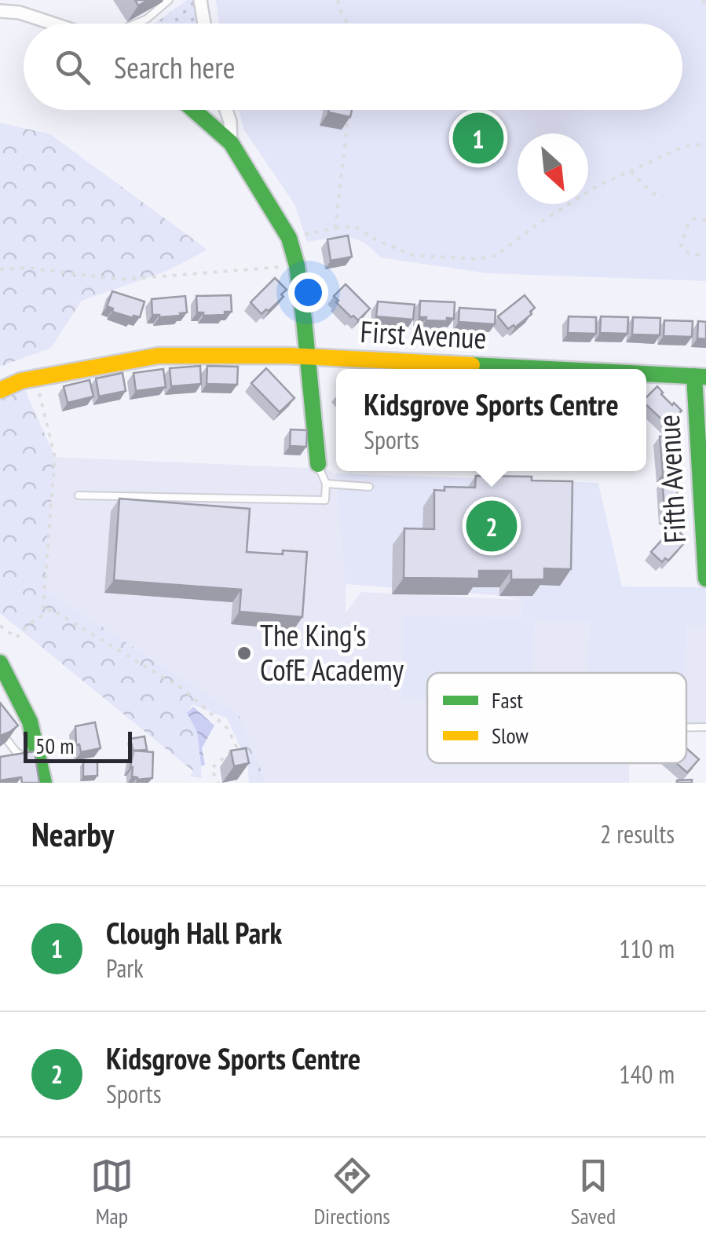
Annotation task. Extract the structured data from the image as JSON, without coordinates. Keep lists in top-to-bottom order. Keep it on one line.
{"streets":{"main road":["First Avenue","Fifth Avenue"]},"crossings":[["First Avenue","Fifth Avenue"]],"places":["The King's CofE Academy"],"legend":["Fast","Slow"],"scale_bar":"50 m","north":"bottom right","page":{"search":"Search here","pins":["1","2"],"popup":["Kidsgrove Sports Centre","Sports"],"scale":"50 m","heading":["Nearby","2 results"],"list":[{"mark":"1","name":"Clough Hall Park","note":"Park","value":"110 m"},{"mark":"2","name":"Kidsgrove Sports Centre","note":"Sports","value":"140 m"}],"nav":["Map","Directions","Saved"]}}
